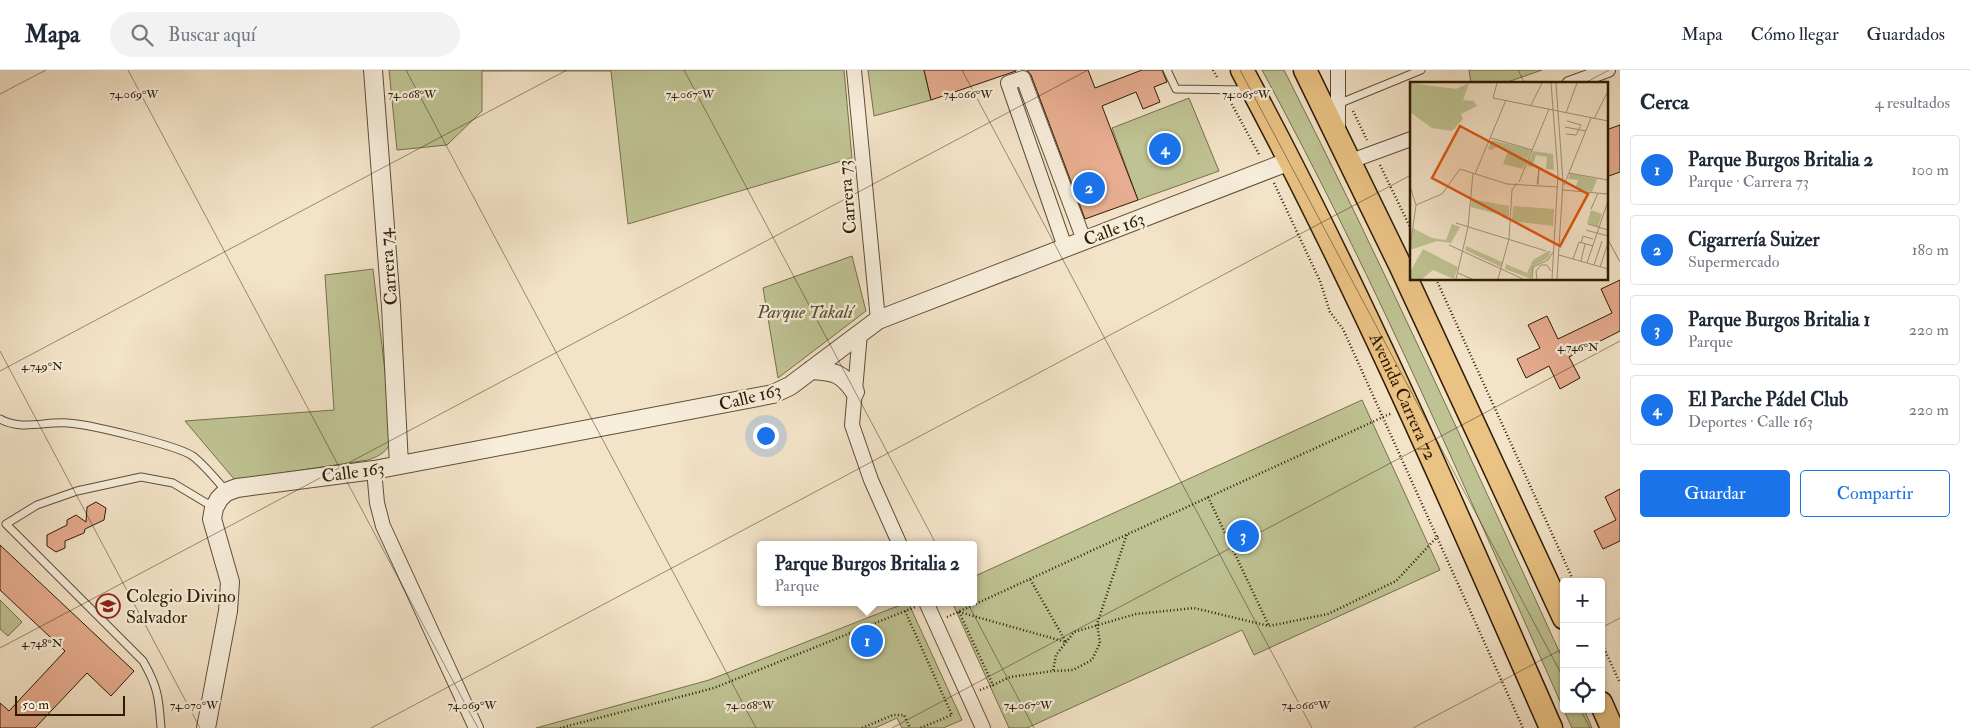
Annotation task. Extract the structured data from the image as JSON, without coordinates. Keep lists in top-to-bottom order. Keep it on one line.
{"streets":{"highway":["Avenida Carrera 72"],"street":["Carrera 73","Calle 163","Carrera 74"]},"crossings":[["Carrera 73","Calle 163"],["Calle 163","Carrera 74"],["Calle 163","Avenida Carrera 72"]],"parks":["Parque Takalí"],"places":{"school or university":["Colegio Divino Salvador"]},"scale_bar":"50 m","page":{"header":"Mapa","search":"Buscar aquí","nav":["Mapa","Cómo llegar","Guardados"],"heading":["Cerca","4 resultados"],"pins":["4","2","3","1"],"list":[{"mark":"1","name":"Parque Burgos Britalia 2","note":"Parque · Carrera 73","value":"100 m"},{"mark":"2","name":"Cigarrería Suizer","note":"Supermercado","value":"180 m"},{"mark":"3","name":"Parque Burgos Britalia 1","note":"Parque","value":"220 m"},{"mark":"4","name":"El Parche Pádel Club","note":"Deportes · Calle 163","value":"220 m"}],"buttons":["Guardar","Compartir"],"popup":["Parque Burgos Britalia 2","Parque"],"map_buttons":["+","−"],"scale":"50 m"},"coordinates":["74.069°W","74.068°W","74.067°W","74.066°W","74.065°W","4.746°N","4.749°N","4.748°N","74.070°W"]}
